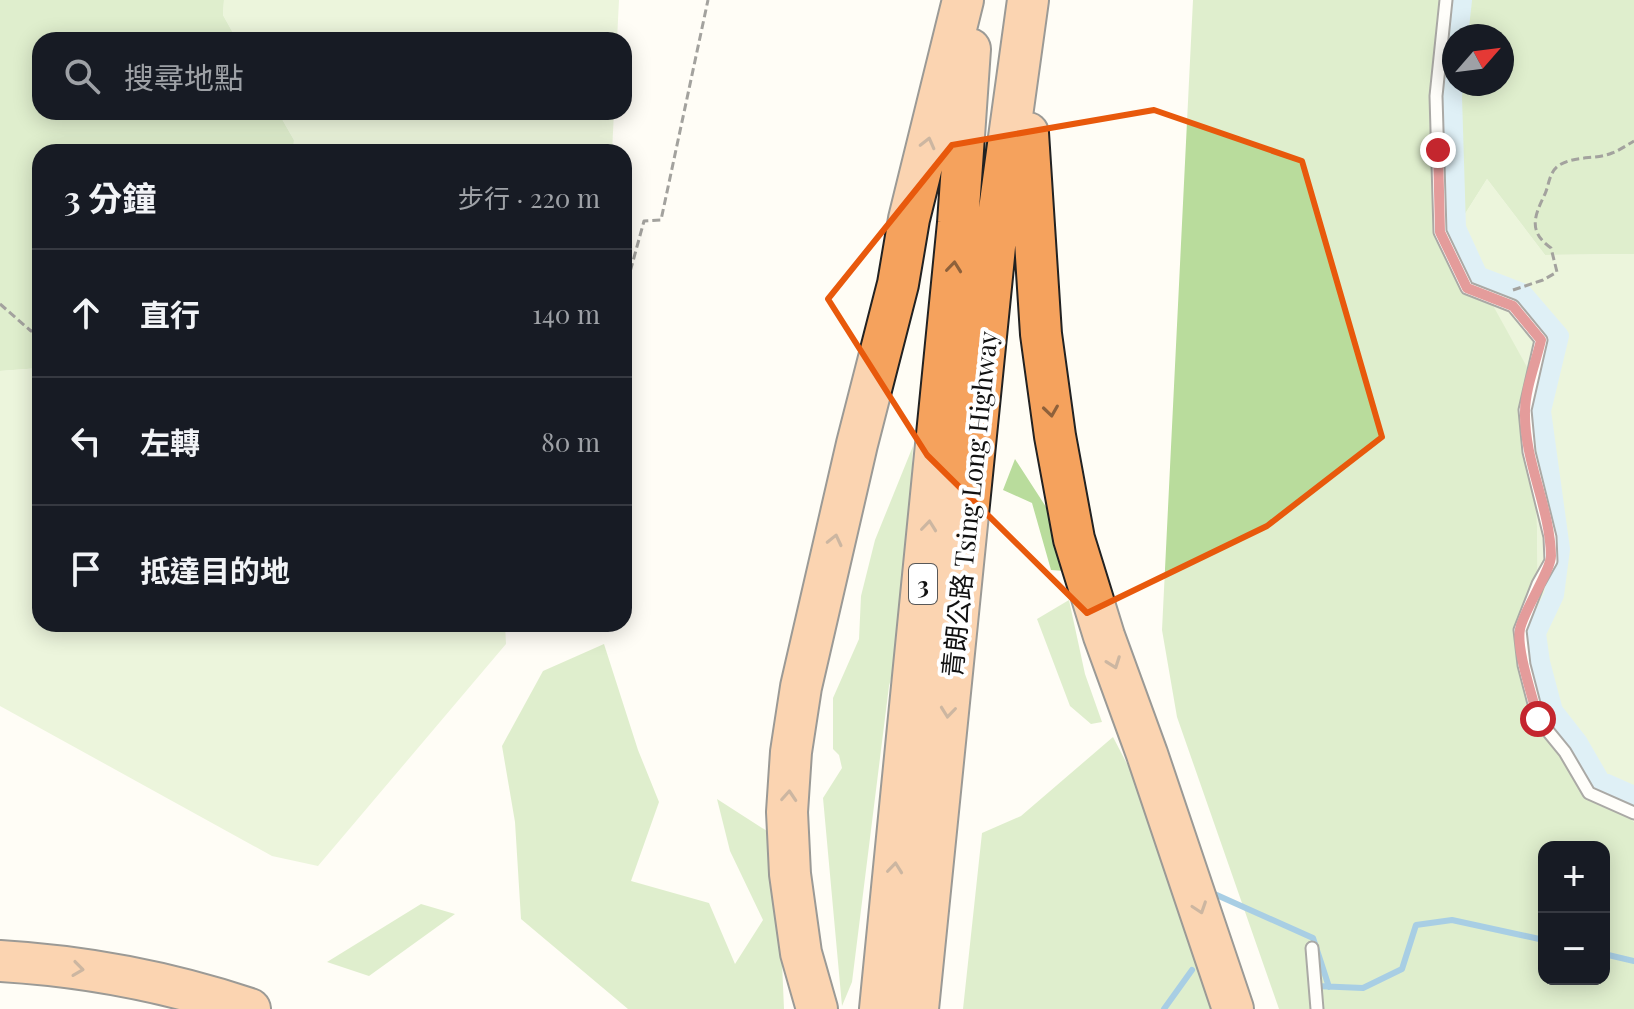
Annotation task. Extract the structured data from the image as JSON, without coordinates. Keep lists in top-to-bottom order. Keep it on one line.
{"streets":{"highway":["青朗公路 Tsing Long Highway","3"]},"north":"top right","page":{"search":"搜尋地點","heading":["3 分鐘","步行 · 220 m"],"list":[["直行","140 m"],["左轉","80 m"],"抵達目的地"],"map_buttons":["+","−"]}}
